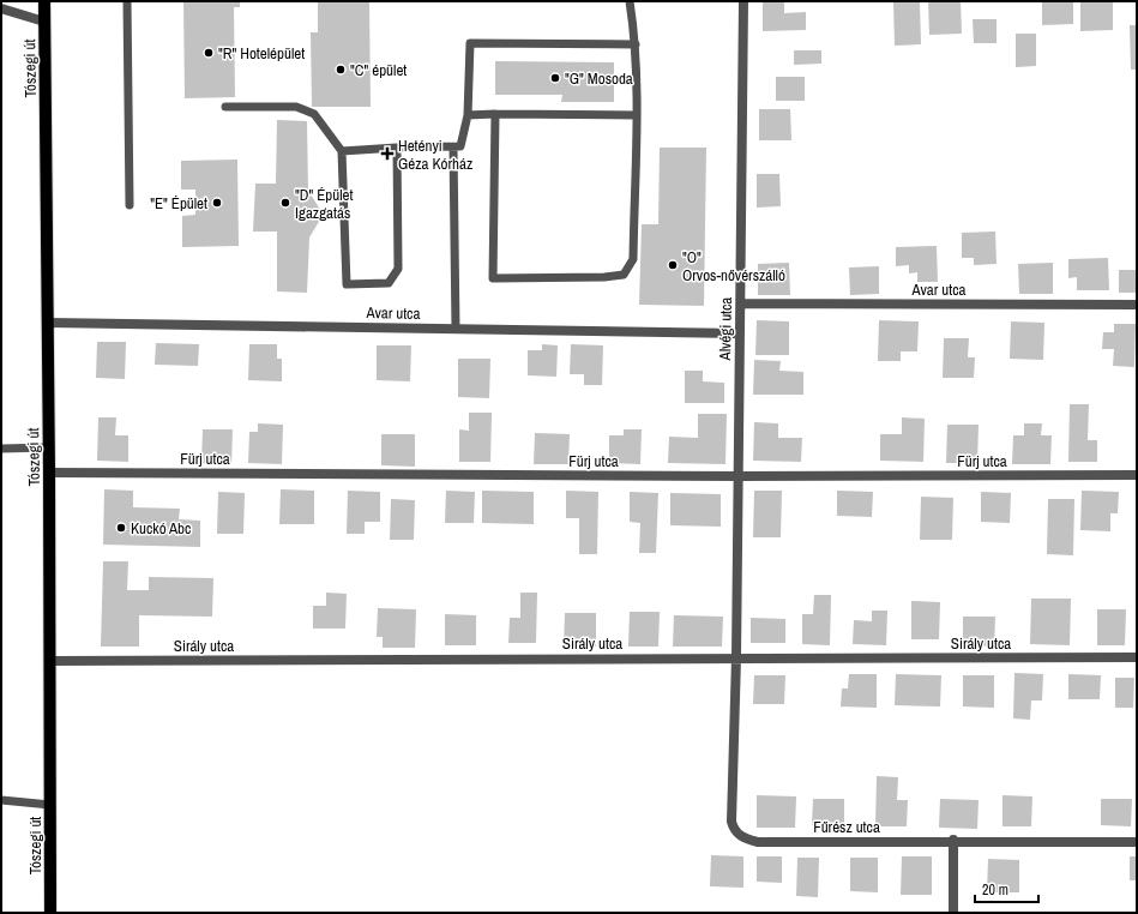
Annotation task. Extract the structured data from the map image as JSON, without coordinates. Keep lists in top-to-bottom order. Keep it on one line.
{"streets":{"main road":["Tószegi út"],"street":["Avar utca","Alvégi utca","Fürj utca","Sirály utca","Fűrész utca"]},"crossings":[["Tószegi út","Avar utca"],["Tószegi út","Fürj utca"],["Tószegi út","Sirály utca"],["Avar utca","Alvégi utca"],["Alvégi utca","Fürj utca"],["Alvégi utca","Sirály utca"],["Alvégi utca","Fűrész utca"],["Sirály utca","Fűrész utca"]],"places":{"other":["\"R\" Hotelépület","\"C\" épület","\"G\" Mosoda","\"E\" Épület","\"D\" Épület Igazgatás","\"O\" Orvos-nővérszálló","Kuckó Abc"],"health":["Hetényi Géza Kórház"]},"scale_bar":"20 m"}
